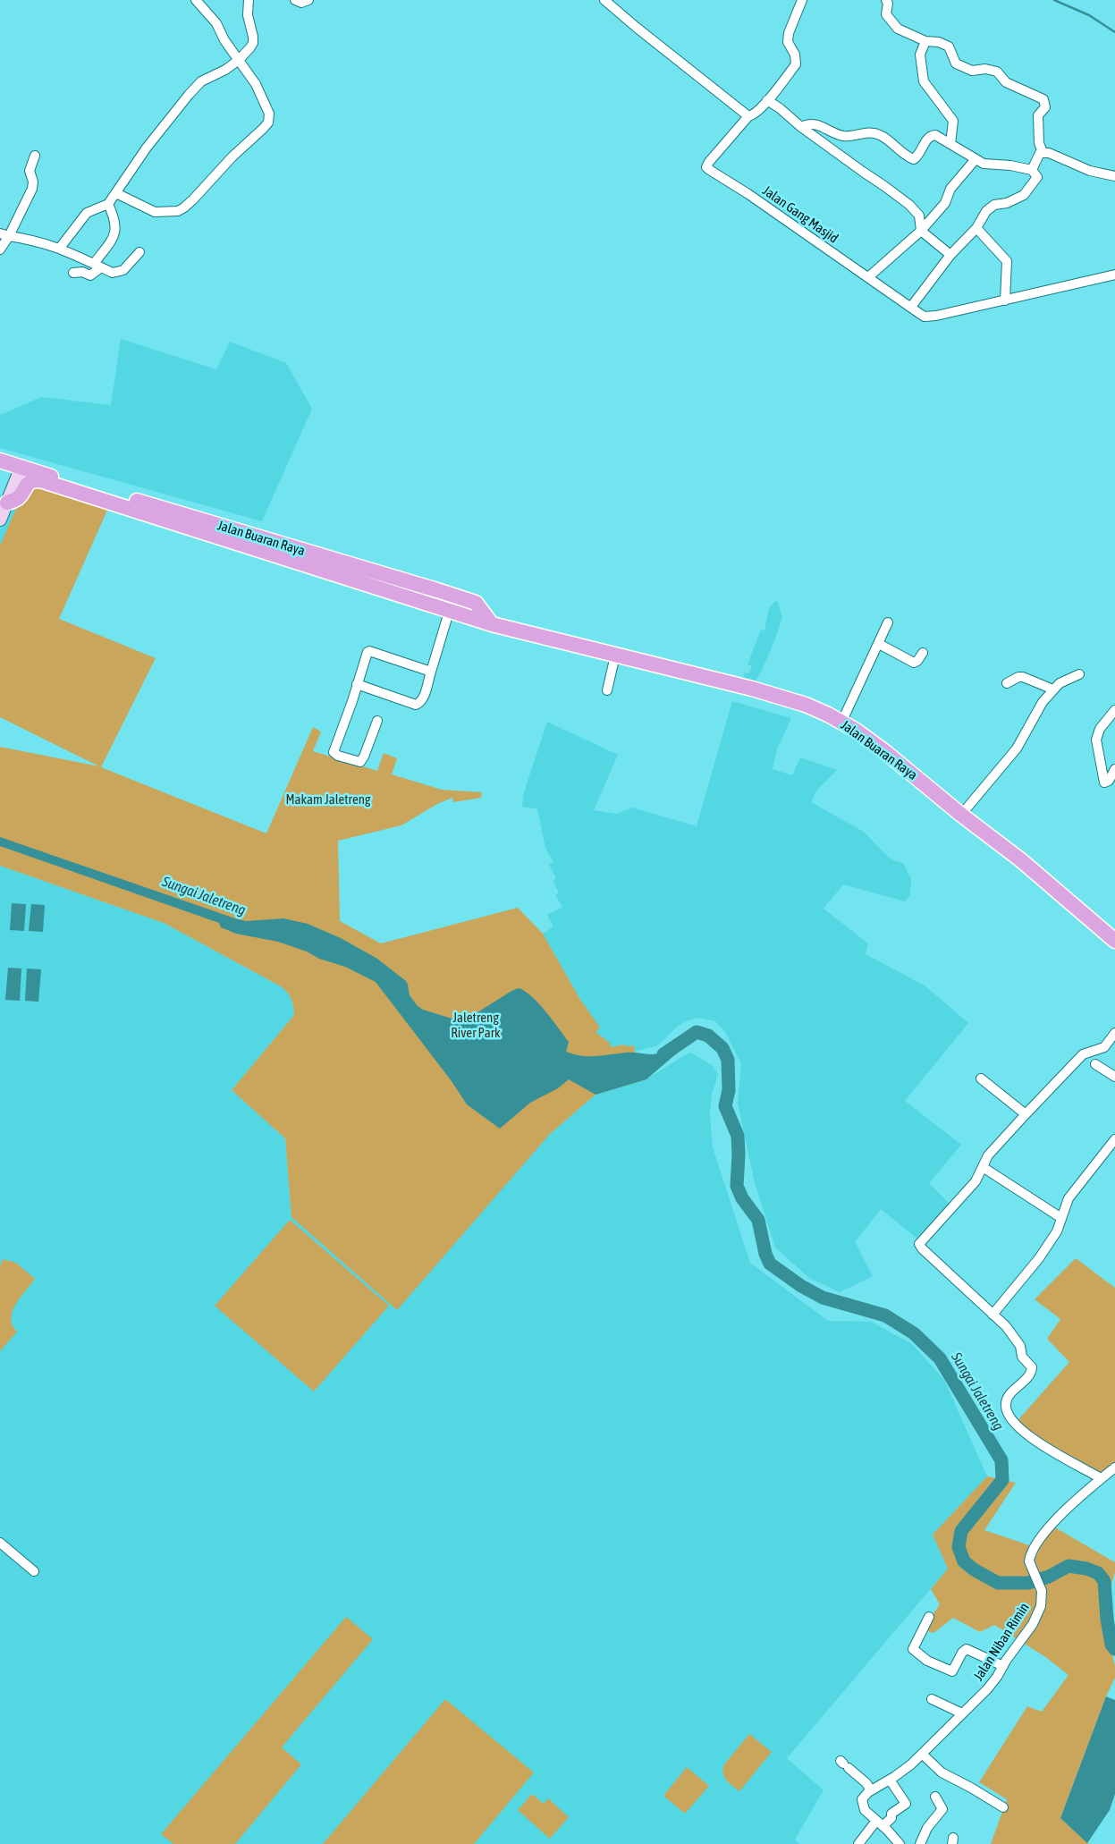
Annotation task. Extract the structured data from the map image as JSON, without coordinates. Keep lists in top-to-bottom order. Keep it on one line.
{"streets":{"main road":["Jalan Buaran Raya"],"street":["Jalan Gang Masjid","Jalan Niban Rimin"]},"water":["Sungai Jaletreng"],"parks":["Makam Jaletreng","Jaletreng River Park"]}
